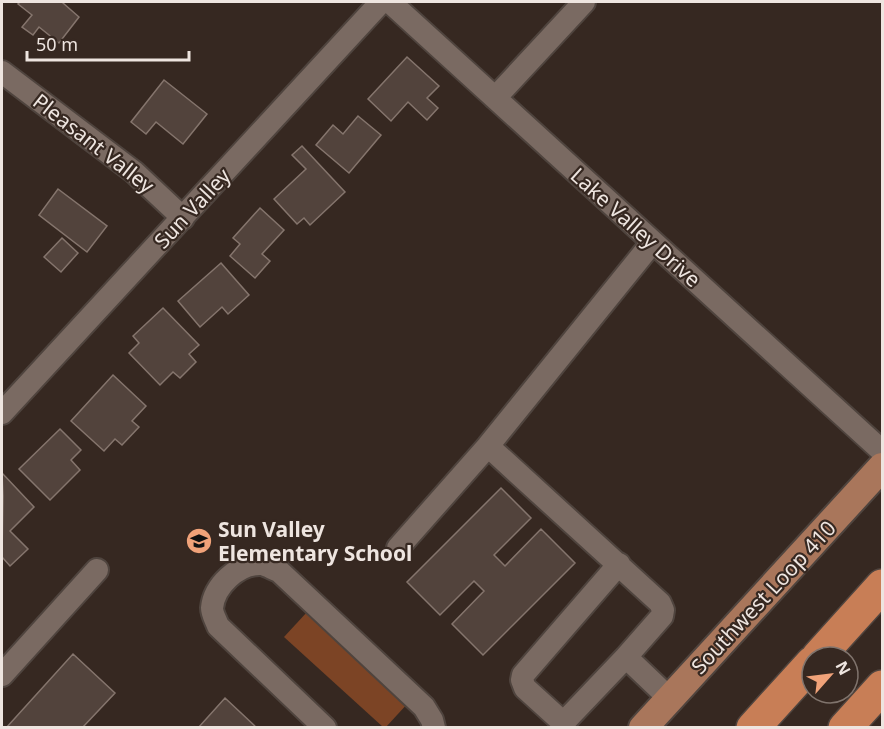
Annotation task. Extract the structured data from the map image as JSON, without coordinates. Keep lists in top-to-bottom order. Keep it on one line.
{"streets":{"main road":["Southwest Loop 410"],"street":["Pleasant Valley","Sun Valley","Lake Valley Drive"]},"crossings":[["Pleasant Valley","Sun Valley"]],"places":{"school or university":["Sun Valley Elementary School"]},"scale_bar":"50 m","north":"top right"}
